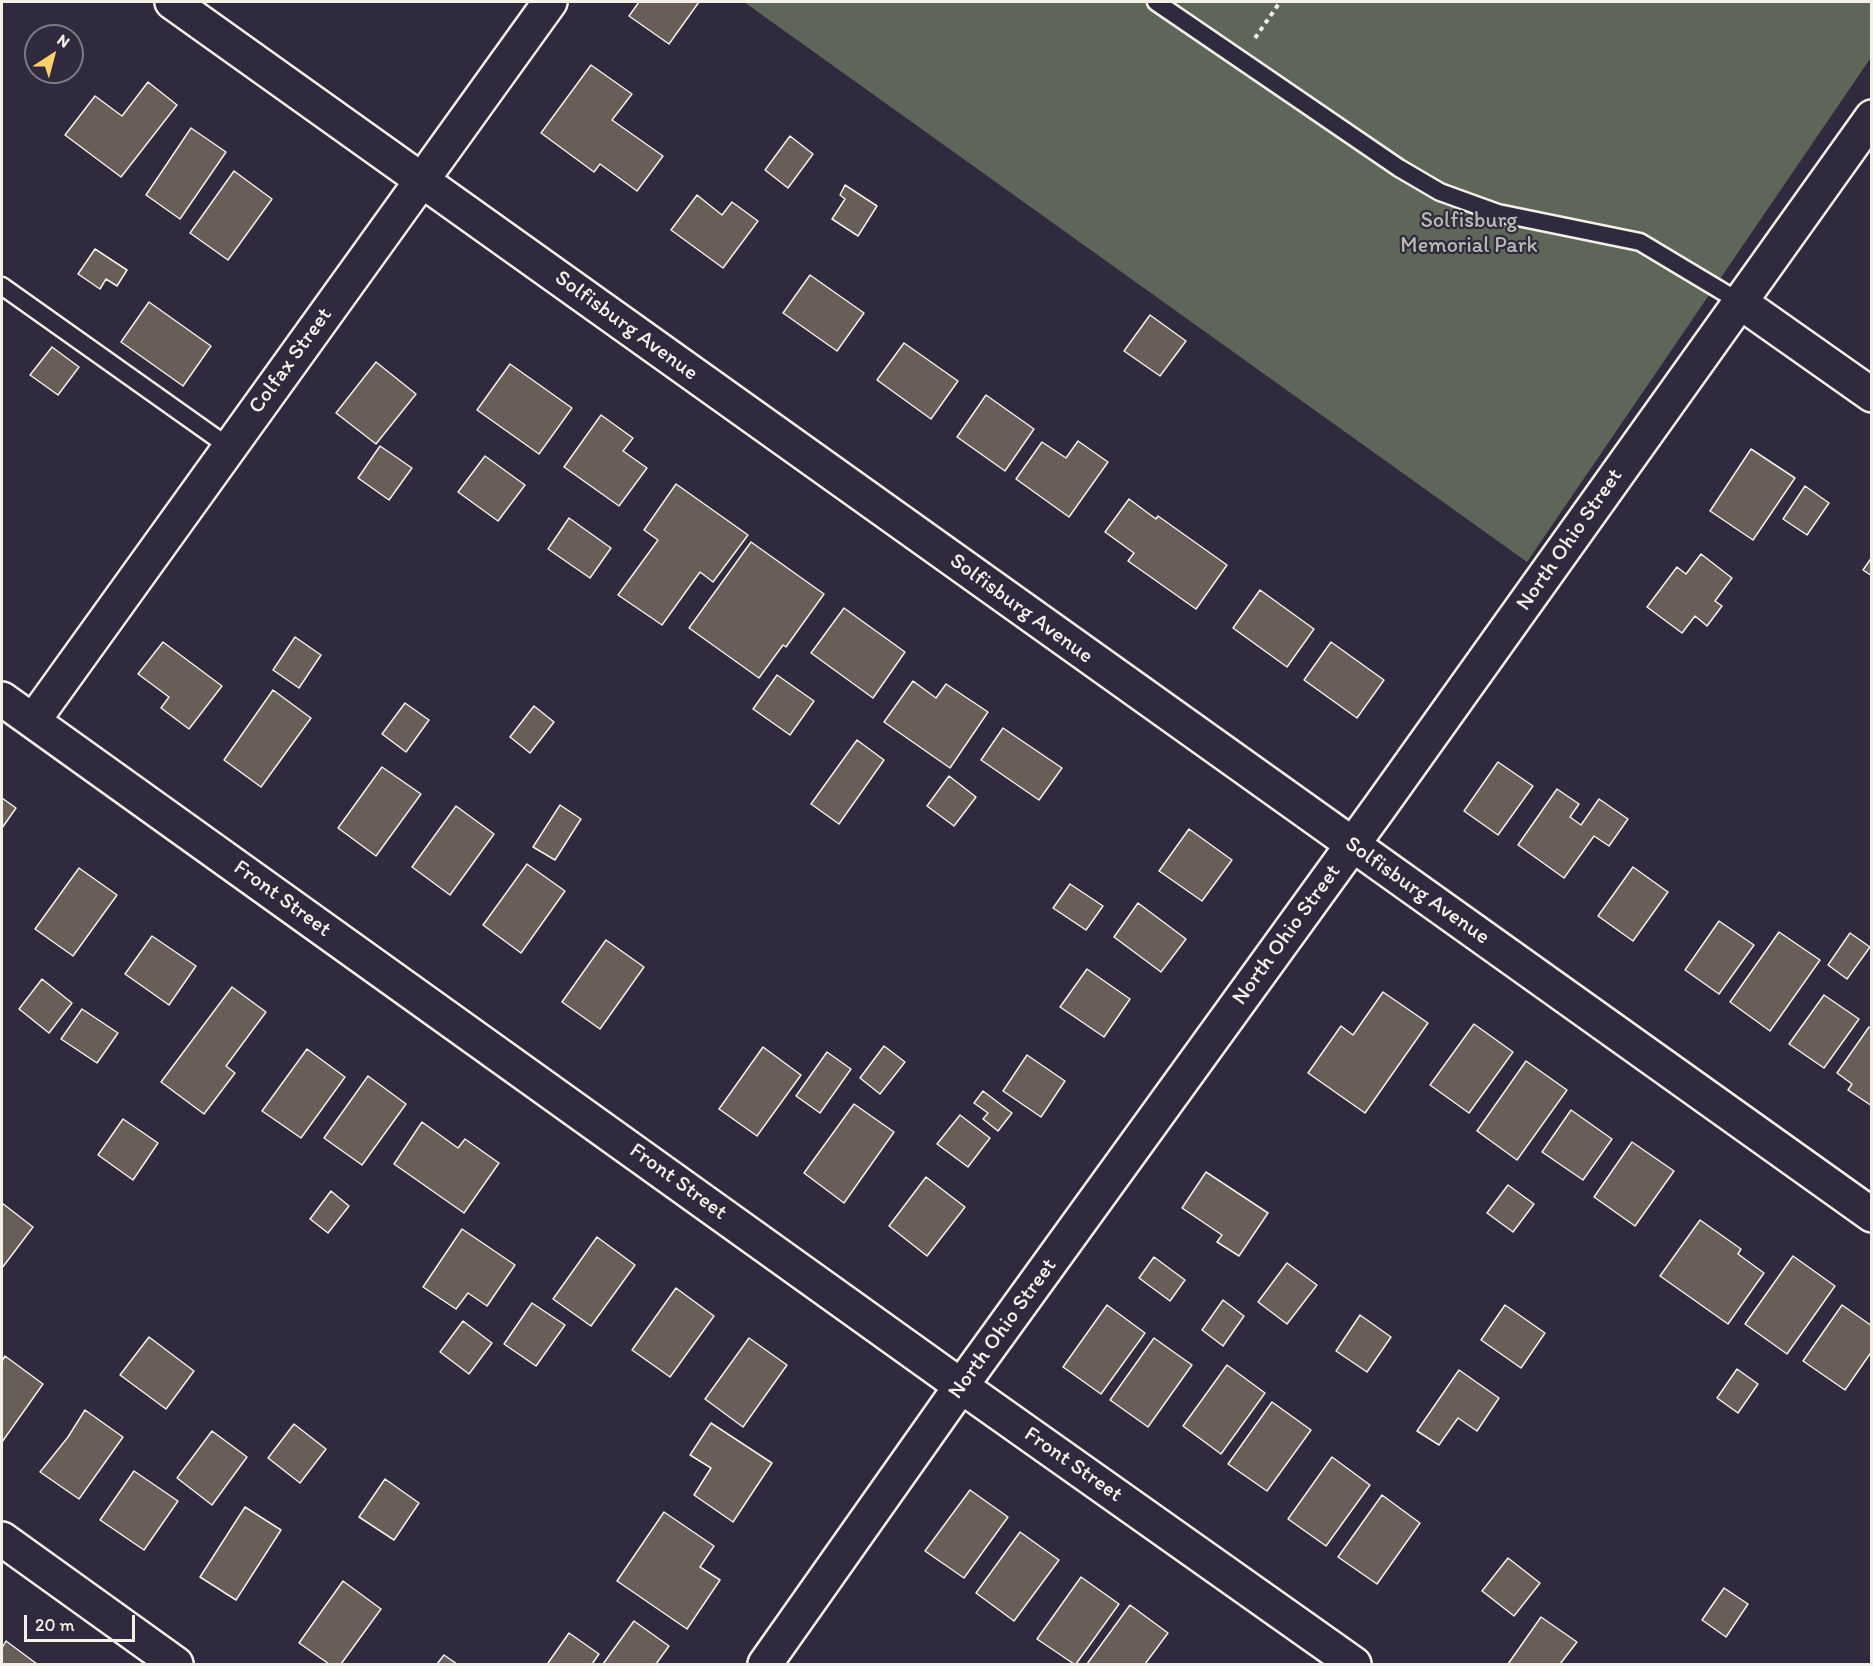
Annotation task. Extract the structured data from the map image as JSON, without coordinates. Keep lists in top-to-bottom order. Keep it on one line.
{"streets":{"street":["Solfisburg Avenue","Colfax Street","North Ohio Street","Front Street"]},"crossings":[["Solfisburg Avenue","Colfax Street"],["Solfisburg Avenue","North Ohio Street"],["Colfax Street","Front Street"],["North Ohio Street","Front Street"]],"parks":["Solfisburg Memorial Park"],"scale_bar":"20 m","north":"top right"}
